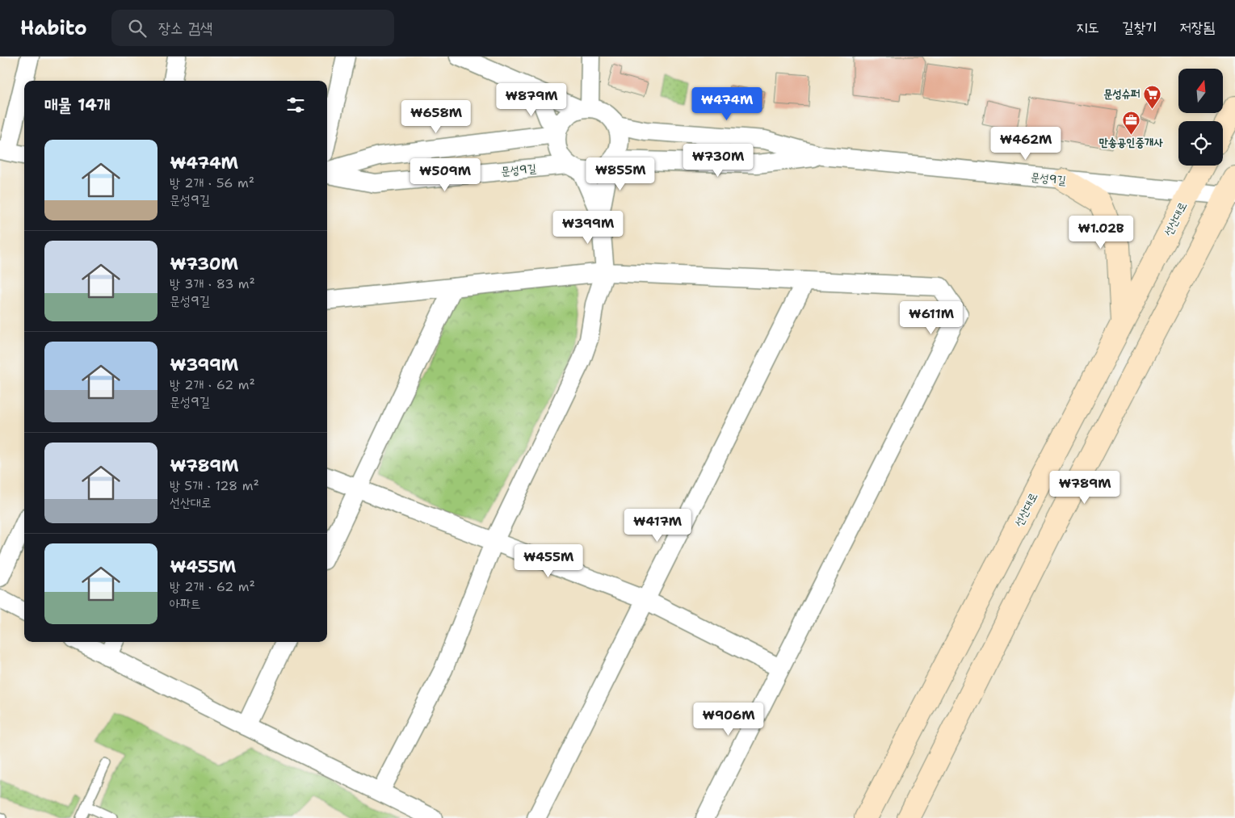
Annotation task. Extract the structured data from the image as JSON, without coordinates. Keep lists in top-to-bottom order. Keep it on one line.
{"streets":{"main road":["선산대로"],"street":["문성9길"]},"crossings":[["문성9길","선산대로"]],"places":{"supermarket":["문성슈퍼"],"office":["만송공인중개사"]},"north":"top","page":{"header":"Habito","search":"장소 검색","nav":["지도","길찾기","저장됨"],"heading":"매물 14개","price":["₩879M","₩474M","₩658M","₩462M","₩730M","₩855M","₩509M","₩399M","₩1.02B","₩611M","₩789M","₩417M","₩455M","₩906M"],"list":[{"name":"₩474M","note":"방 2개 · 56 m² · 문성9길"},{"name":"₩730M","note":"방 3개 · 83 m² · 문성9길"},{"name":"₩399M","note":"방 2개 · 62 m² · 문성9길"},{"name":"₩789M","note":"방 5개 · 128 m² · 선산대로"},{"name":"₩455M","note":"방 2개 · 62 m² · 아파트"}]}}
